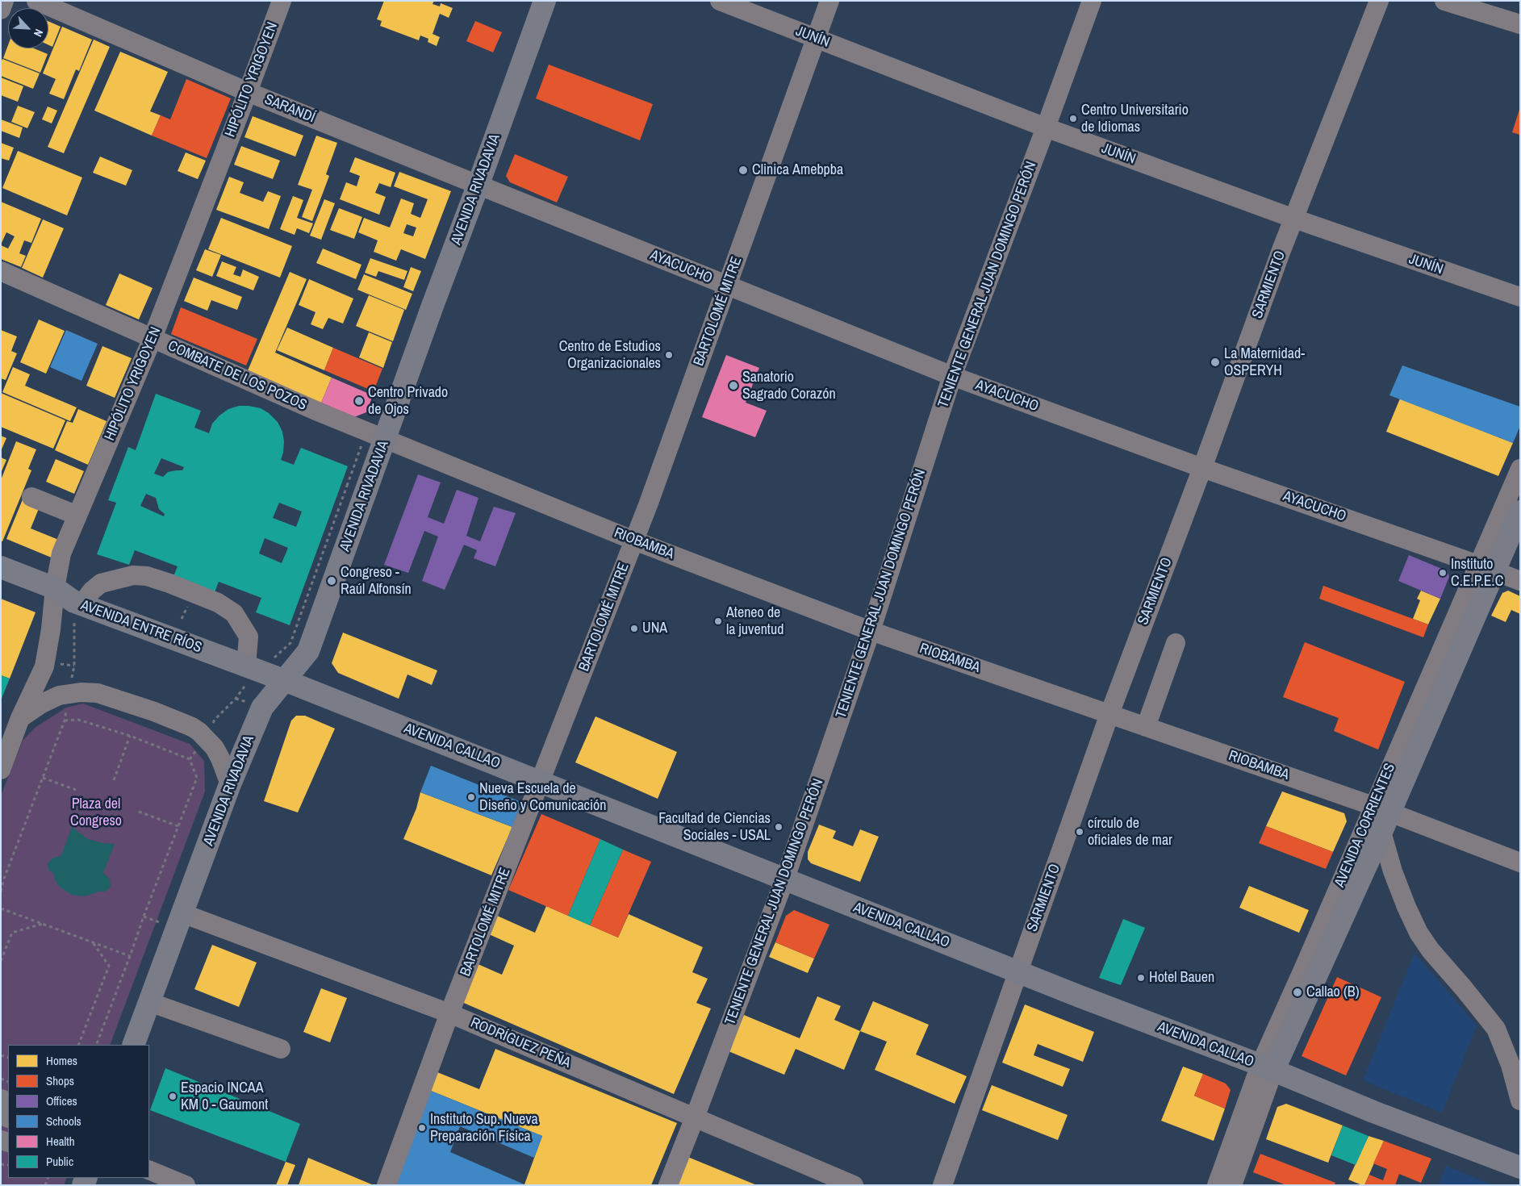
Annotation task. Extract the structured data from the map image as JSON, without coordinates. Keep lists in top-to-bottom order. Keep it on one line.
{"streets":{"main road":["AVENIDA RIVADAVIA","AVENIDA ENTRE RÍOS","AVENIDA CALLAO","AVENIDA CORRIENTES"],"street":["JUNÍN","HIPÓLITO YRIGOYEN","SARANDÍ","AYACUCHO","TENIENTE GENERAL JUAN DOMINGO PERÓN","SARMIENTO","BARTOLOMÉ MITRE","COMBATE DE LOS POZOS","RIOBAMBA","RODRÍGUEZ PEÑA"]},"crossings":[["JUNÍN","TENIENTE GENERAL JUAN DOMINGO PERÓN"],["JUNÍN","SARMIENTO"],["JUNÍN","BARTOLOMÉ MITRE"],["HIPÓLITO YRIGOYEN","SARANDÍ"],["HIPÓLITO YRIGOYEN","COMBATE DE LOS POZOS"],["HIPÓLITO YRIGOYEN","AVENIDA ENTRE RÍOS"],["SARANDÍ","AVENIDA RIVADAVIA"],["SARANDÍ","AYACUCHO"],["AVENIDA RIVADAVIA","AYACUCHO"],["AVENIDA RIVADAVIA","COMBATE DE LOS POZOS"],["AVENIDA RIVADAVIA","RIOBAMBA"],["AVENIDA RIVADAVIA","AVENIDA ENTRE RÍOS"],["AVENIDA RIVADAVIA","AVENIDA CALLAO"],["AVENIDA RIVADAVIA","RODRÍGUEZ PEÑA"],["AYACUCHO","TENIENTE GENERAL JUAN DOMINGO PERÓN"],["AYACUCHO","SARMIENTO"],["AYACUCHO","BARTOLOMÉ MITRE"],["AYACUCHO","AVENIDA CORRIENTES"],["TENIENTE GENERAL JUAN DOMINGO PERÓN","RIOBAMBA"],["TENIENTE GENERAL JUAN DOMINGO PERÓN","AVENIDA CALLAO"],["TENIENTE GENERAL JUAN DOMINGO PERÓN","RODRÍGUEZ PEÑA"],["SARMIENTO","RIOBAMBA"],["SARMIENTO","AVENIDA CALLAO"],["BARTOLOMÉ MITRE","RIOBAMBA"],["BARTOLOMÉ MITRE","AVENIDA CALLAO"],["BARTOLOMÉ MITRE","RODRÍGUEZ PEÑA"],["COMBATE DE LOS POZOS","RIOBAMBA"],["RIOBAMBA","AVENIDA CORRIENTES"],["AVENIDA ENTRE RÍOS","AVENIDA CALLAO"],["AVENIDA CALLAO","AVENIDA CORRIENTES"]],"parks":["Plaza del Congreso"],"places":["Centro Universitario de Idiomas","Clinica Amebpba","Centro de Estudios Organizacionales","La Maternidad- OSPERYH","Sanatorio Sagrado Corazón","Centro Privado de Ojos","Instituto C.E.P.E.C","Congreso - Raúl Alfonsín","Ateneo de la juventud","UNA","Nueva Escuela de Diseño y Comunicación","Facultad de Ciencias Sociales - USAL","círculo de oficiales de mar","Hotel Bauen","Callao (B)","Espacio INCAA KM 0 - Gaumont","Instituto Sup. Nueva Preparación Física"],"legend":["Homes","Shops","Offices","Schools","Health","Public"],"north":"bottom right"}
